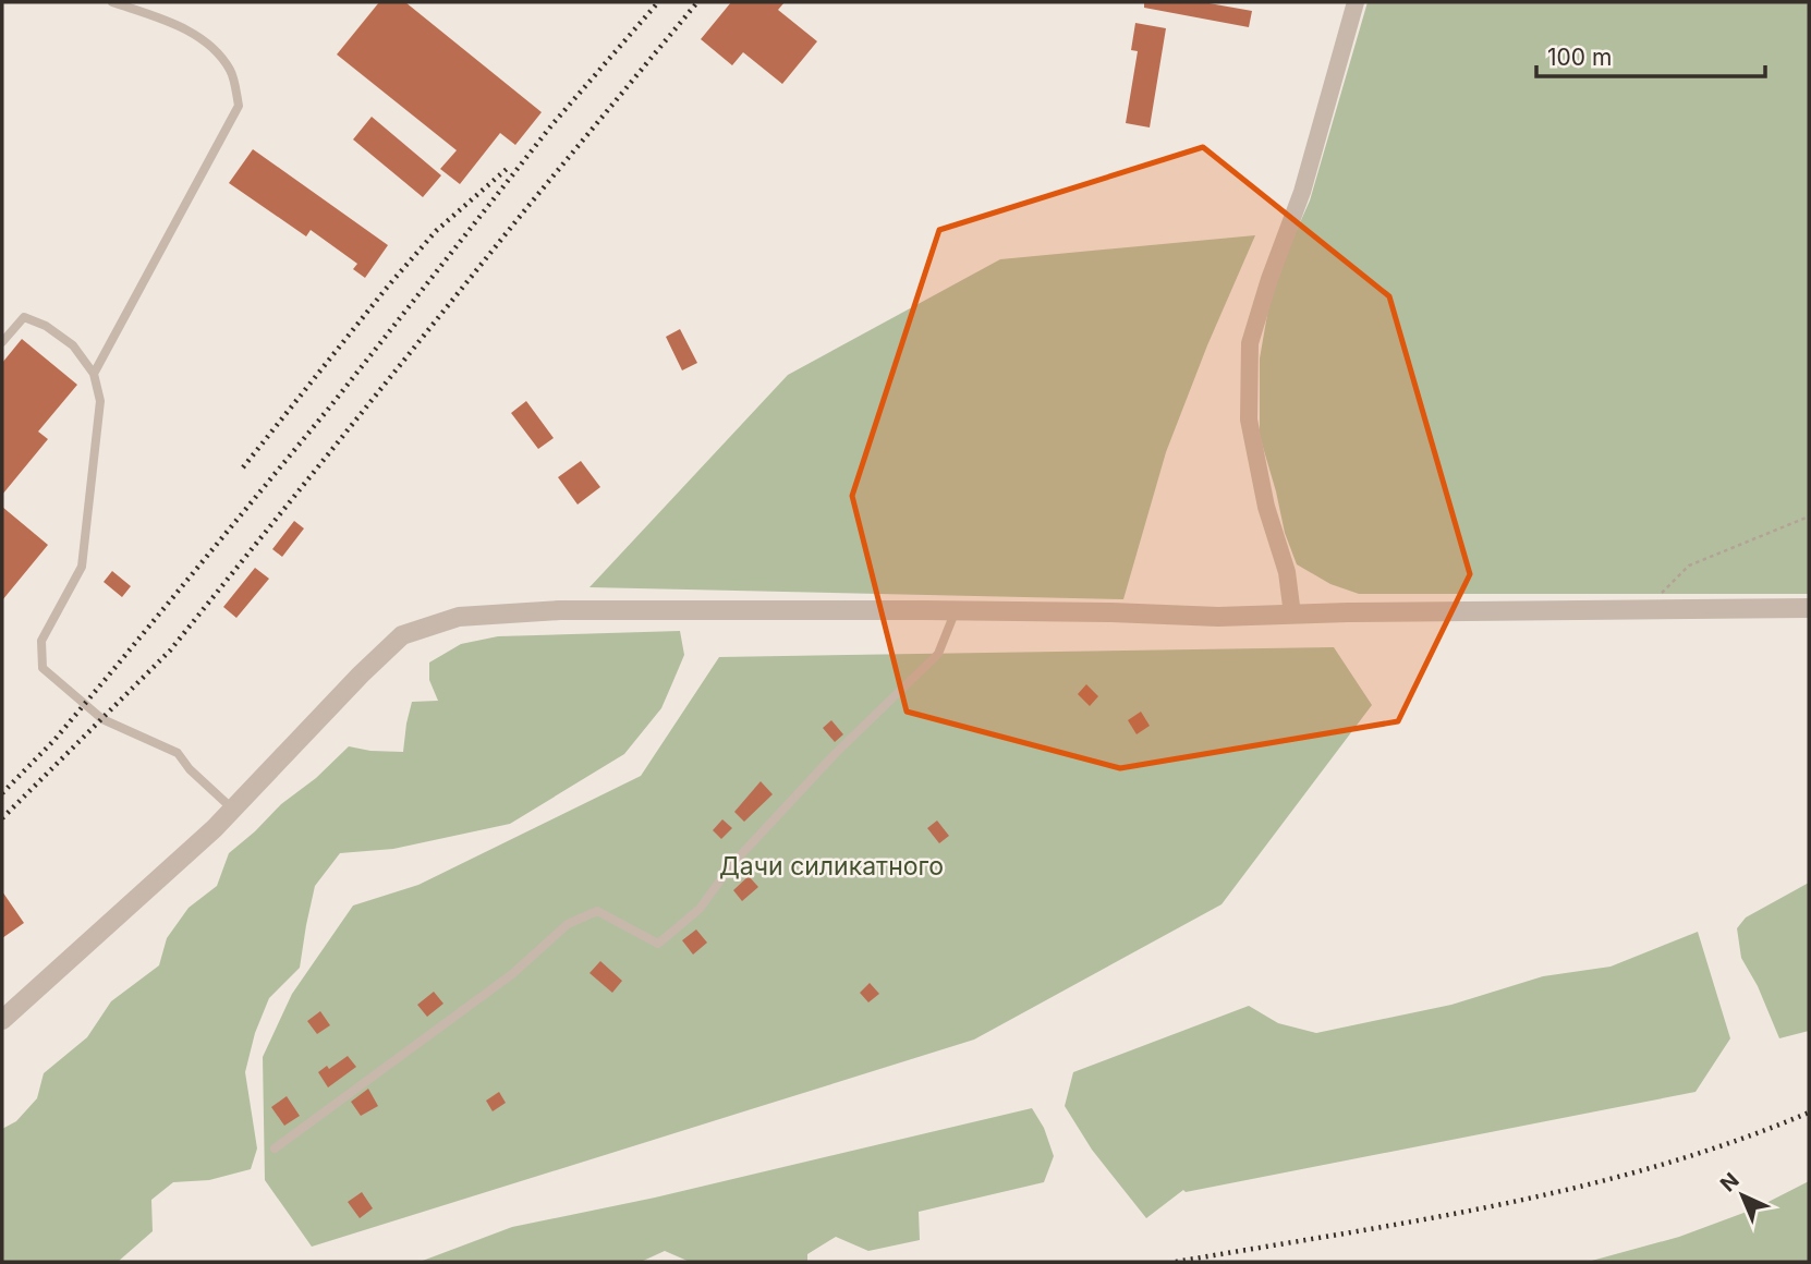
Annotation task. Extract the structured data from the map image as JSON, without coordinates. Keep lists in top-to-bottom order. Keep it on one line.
{"parks":["Дачи силикатного"],"scale_bar":"100 m","north":"top left"}
